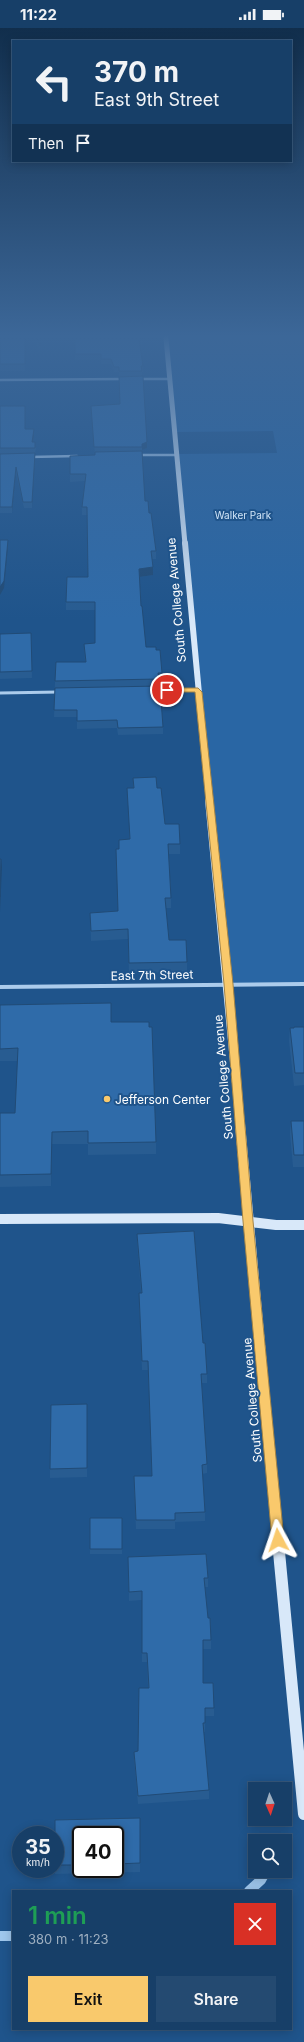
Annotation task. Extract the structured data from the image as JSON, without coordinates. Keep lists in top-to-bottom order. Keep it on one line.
{"streets":{"street":["South College Avenue","East 7th Street"]},"crossings":[["South College Avenue","East 7th Street"]],"parks":["Walker Park"],"places":["Jefferson Center"],"north":"bottom","page":{"status":"11:22","turn":["370 m","East 9th Street"],"then":"Then","speed":"35 km/h","limit":"40","heading":["1 min","380 m · 11:23"],"buttons":["Exit","Share"]}}
